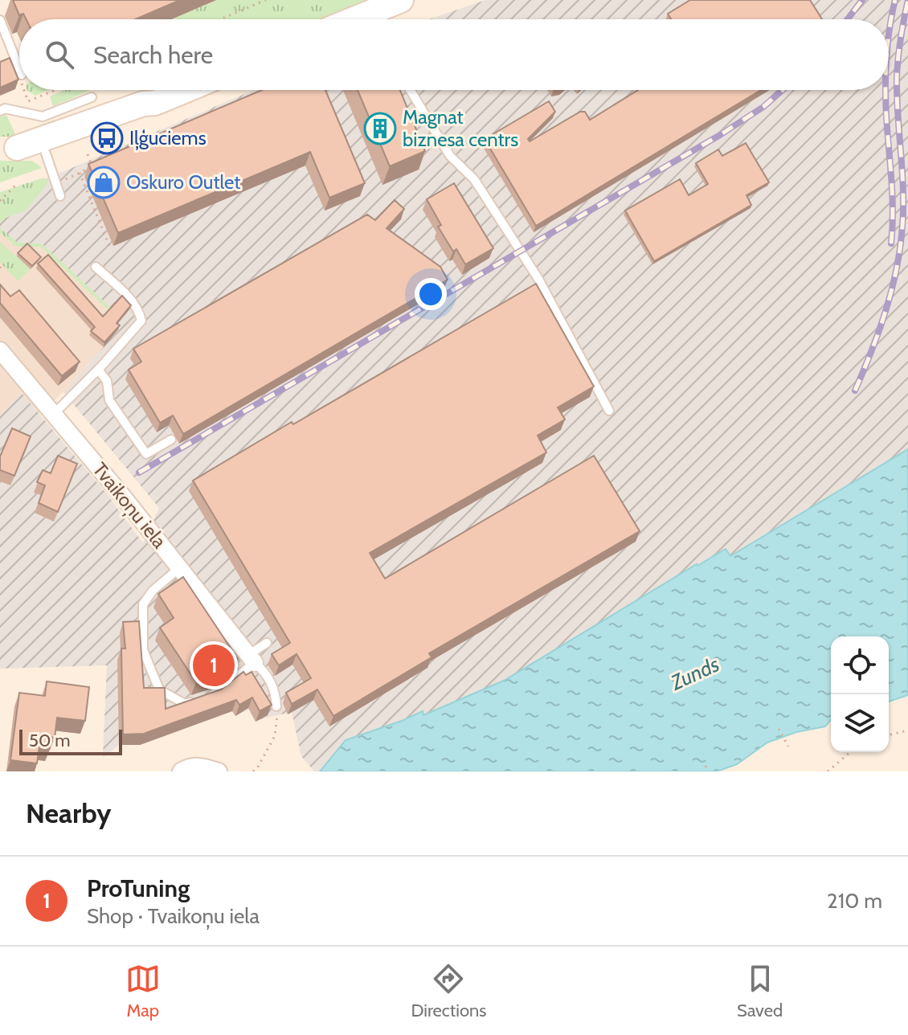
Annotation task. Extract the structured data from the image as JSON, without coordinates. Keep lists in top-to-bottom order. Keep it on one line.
{"streets":{"street":["Tvaikoņu iela"]},"water":["Zunds"],"places":{"building":["Magnat biznesa centrs"],"bus stop":["Iļģuciems"],"shop":["Oskuro Outlet"]},"scale_bar":"50 m","page":{"search":"Search here","pins":"1","scale":"50 m","heading":"Nearby","list":[{"mark":"1","name":"ProTuning","note":"Shop · Tvaikoņu iela","value":"210 m"}],"nav":["Map","Directions","Saved"]}}
